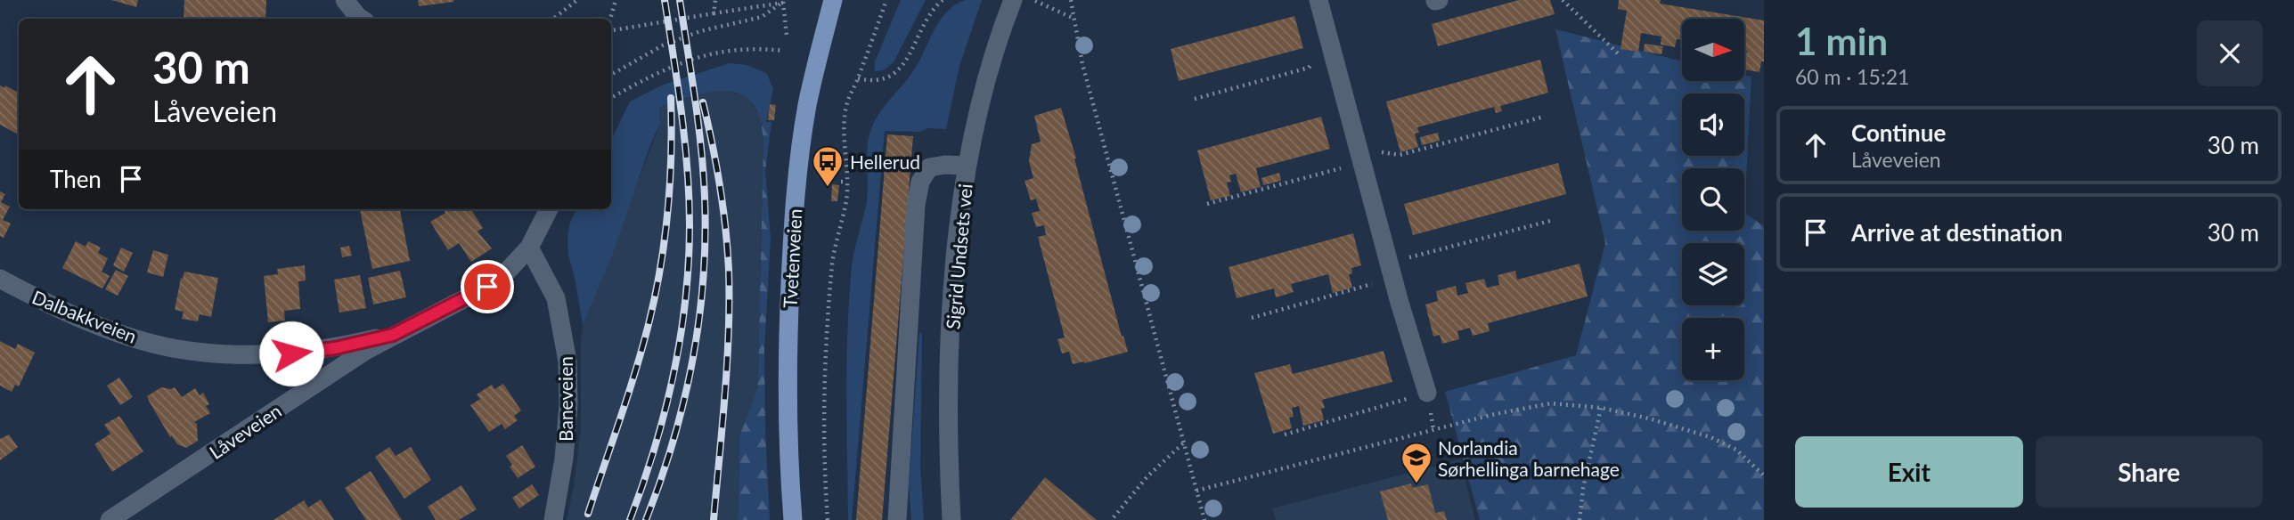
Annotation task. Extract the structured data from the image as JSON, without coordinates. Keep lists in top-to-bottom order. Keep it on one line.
{"streets":{"main road":["Tvetenveien"],"street":["Sigrid Undsets vei","Dalbakkveien","Baneveien","Låveveien"]},"crossings":[["Dalbakkveien","Låveveien"],["Baneveien","Låveveien"]],"places":{"bus stop":["Hellerud"],"school or university":["Norlandia Sørhellinga barnehage"]},"north":"right","page":{"heading":["1 min","60 m · 15:21"],"map_buttons":"+","turn":["30 m","Låveveien"],"list":[{"name":"Continue","note":"Låveveien","value":"30 m"},{"name":"Arrive at destination","value":"30 m"}],"then":"Then","buttons":["Exit","Share"]}}
